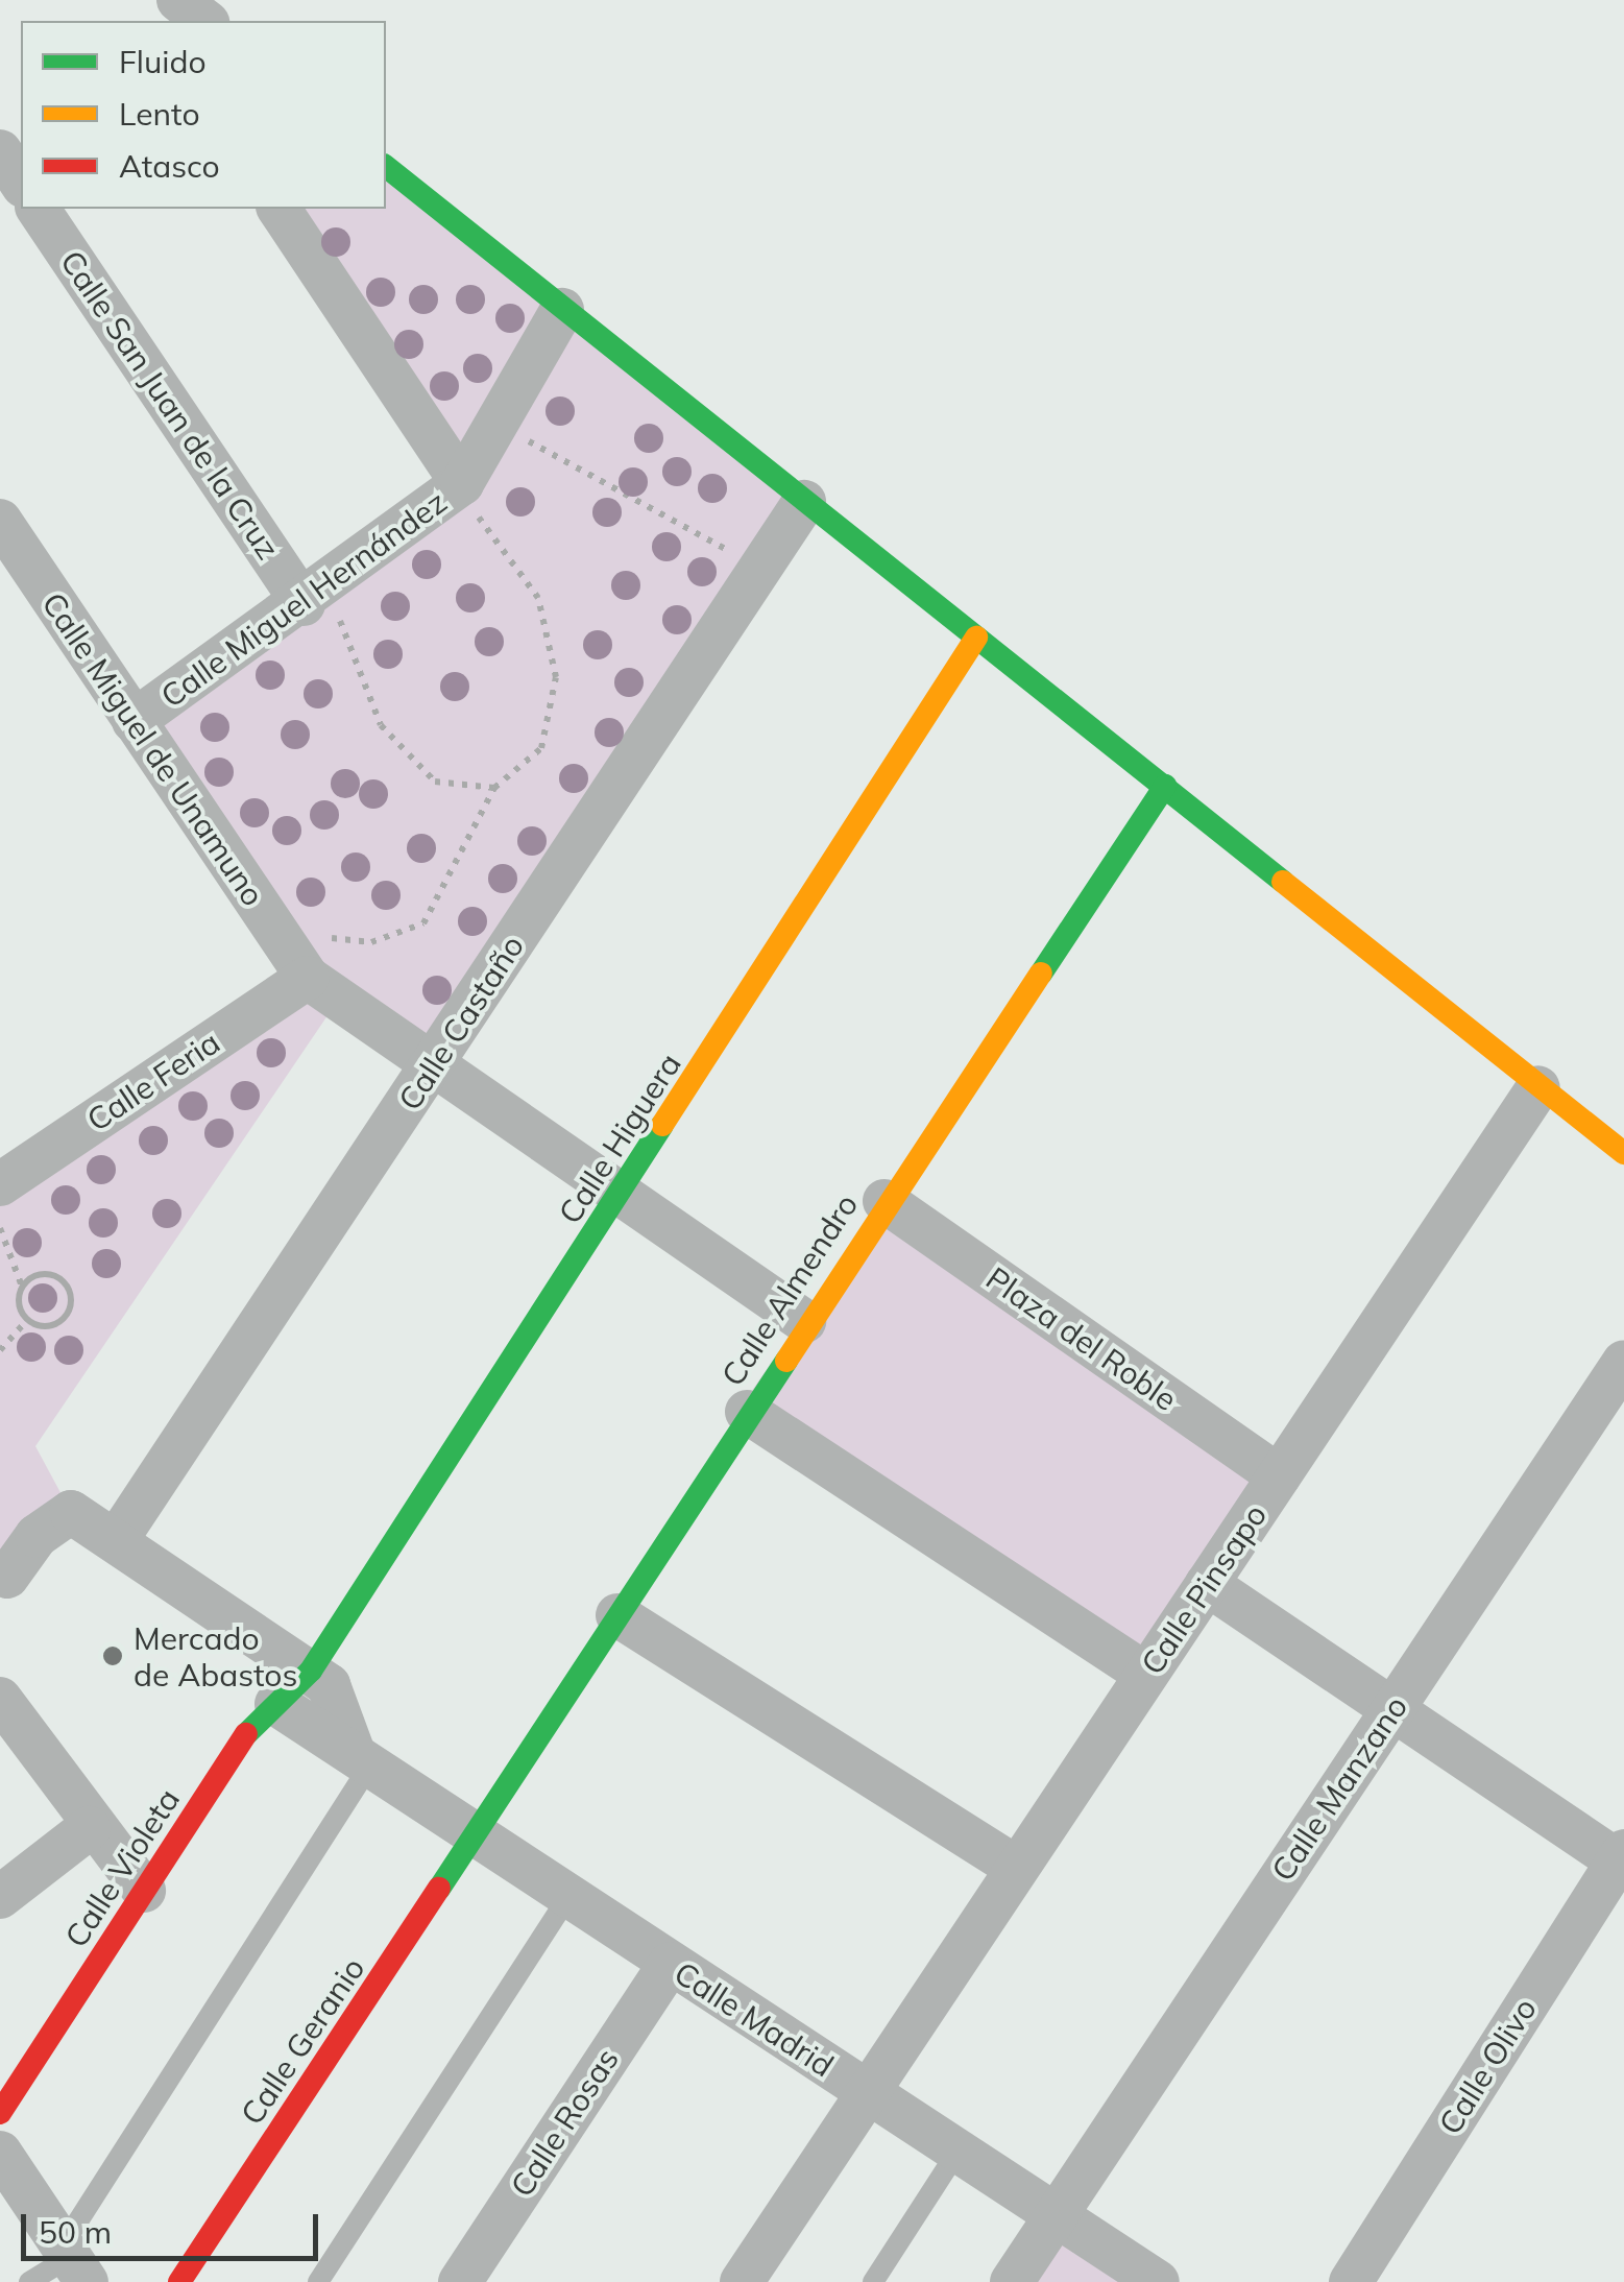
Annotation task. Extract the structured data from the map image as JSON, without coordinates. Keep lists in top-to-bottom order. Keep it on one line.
{"streets":{"street":["Calle San Juan de la Cruz","Calle Miguel Hernández","Calle Miguel de Unamuno","Calle Castaño","Calle Feria","Calle Higuera","Calle Almendro","Plaza del Roble","Calle Pinsapo","Calle Manzano","Calle Violeta","Calle Madrid","Calle Geranio","Calle Olivo","Calle Rosas"]},"crossings":[["Calle San Juan de la Cruz","Calle Miguel Hernández"],["Calle Miguel Hernández","Calle Miguel de Unamuno"],["Calle Miguel de Unamuno","Calle Feria"],["Calle Higuera","Calle Violeta"],["Calle Almendro","Plaza del Roble"],["Calle Almendro","Calle Madrid"],["Calle Almendro","Calle Geranio"],["Plaza del Roble","Calle Pinsapo"],["Calle Pinsapo","Calle Madrid"],["Calle Manzano","Calle Madrid"],["Calle Violeta","Calle Madrid"],["Calle Madrid","Calle Geranio"],["Calle Madrid","Calle Rosas"]],"places":["Mercado de Abastos"],"legend":["Fluido","Lento","Atasco"],"scale_bar":"50 m"}
